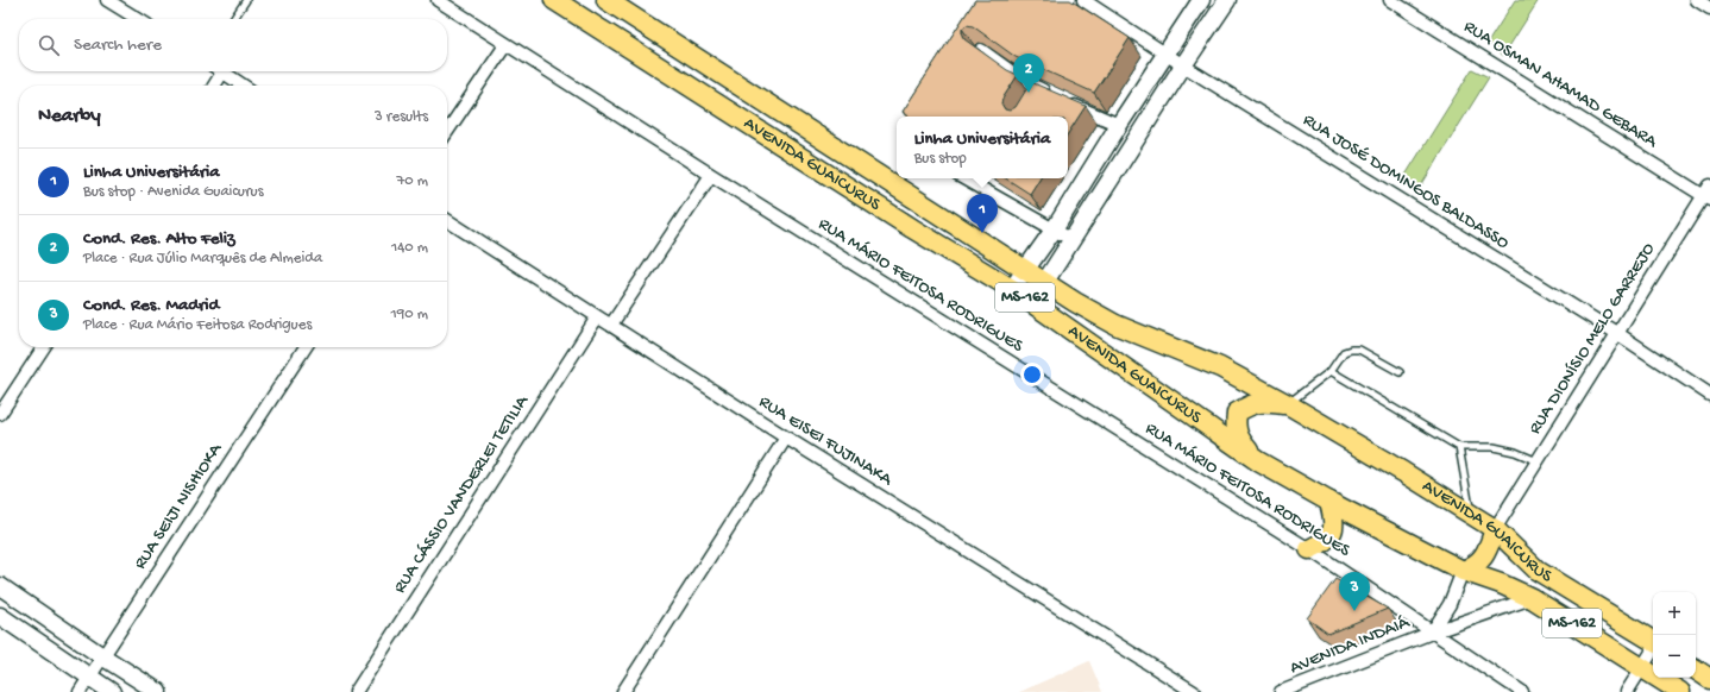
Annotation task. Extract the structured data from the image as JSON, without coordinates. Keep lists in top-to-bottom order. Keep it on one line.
{"streets":{"main road":["AVENIDA GUAICURUS","MS-162"],"street":["RUA OSMAN AHAMAD GEBARA","RUA JOSÉ DOMINGOS BALDASSO","RUA MÁRIO FEITOSA RODRIGUES","RUA DIONÍSIO MELO GARREJO","RUA EISEI FUJINAKA","RUA CÁSSIO VANDERLEI TETILIA","RUA SEIJI NISHIOKA","AVENIDA INDAIÁ"]},"crossings":[["RUA OSMAN AHAMAD GEBARA","RUA DIONÍSIO MELO GARREJO"],["AVENIDA GUAICURUS","RUA DIONÍSIO MELO GARREJO"],["AVENIDA GUAICURUS","AVENIDA INDAIÁ"],["RUA JOSÉ DOMINGOS BALDASSO","RUA DIONÍSIO MELO GARREJO"],["RUA MÁRIO FEITOSA RODRIGUES","AVENIDA INDAIÁ"],["RUA EISEI FUJINAKA","RUA CÁSSIO VANDERLEI TETILIA"]],"page":{"search":"Search here","pins":["2","1","3"],"heading":["Nearby","3 results"],"popup":["Linha Universitária","Bus stop"],"list":[{"mark":"1","name":"Linha Universitária","note":"Bus stop · Avenida Guaicurus","value":"70 m"},{"mark":"2","name":"Cond. Res. Alto Feliz","note":"Place · Rua Júlio Marquês de Almeida","value":"140 m"},{"mark":"3","name":"Cond. Res. Madrid","note":"Place · Rua Mário Feitosa Rodrigues","value":"190 m"}],"map_buttons":["+","−"]}}
